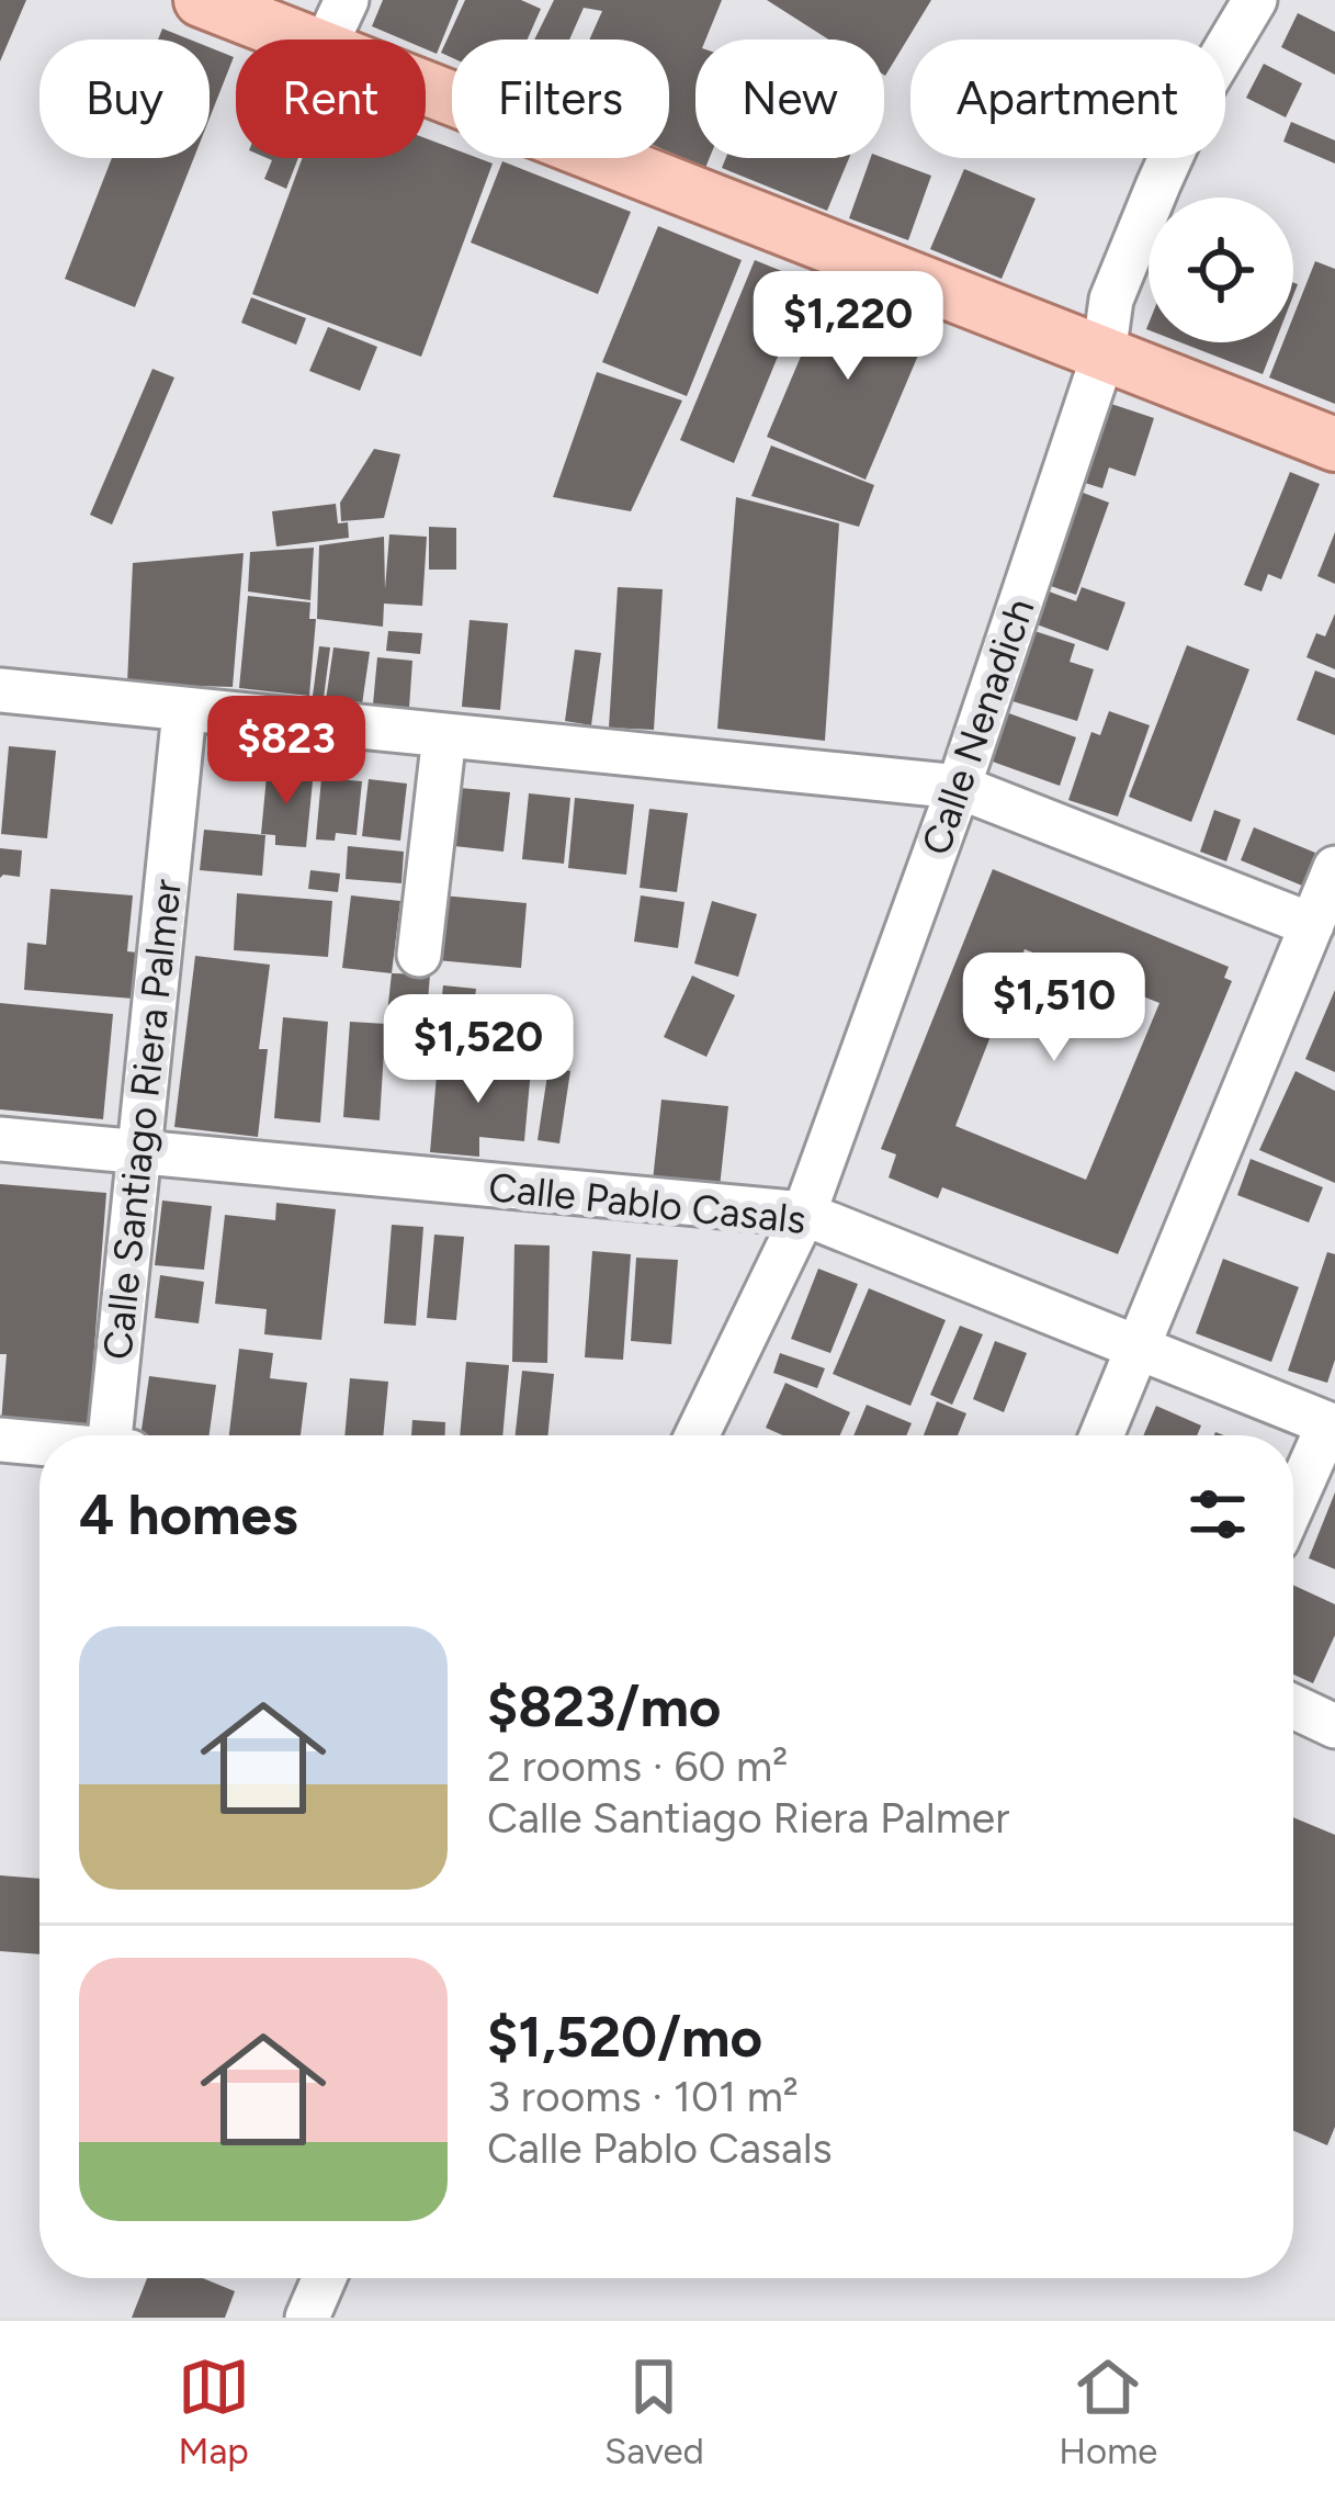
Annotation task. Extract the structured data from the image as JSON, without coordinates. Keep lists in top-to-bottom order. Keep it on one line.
{"streets":{"street":["Calle Nenadich","Calle Santiago Riera Palmer","Calle Pablo Casals"]},"crossings":[["Calle Nenadich","Calle Pablo Casals"],["Calle Santiago Riera Palmer","Calle Pablo Casals"]],"page":{"chip":["Buy","Rent","Filters","New","Apartment"],"price":["$1,220","$823","$1,510","$1,520"],"heading":"4 homes","list":[{"name":"$823/mo","note":"2 rooms · 60 m² · Calle Santiago Riera Palmer"},{"name":"$1,520/mo","note":"3 rooms · 101 m² · Calle Pablo Casals"}],"tabs":["Map","Saved","Home"]}}
